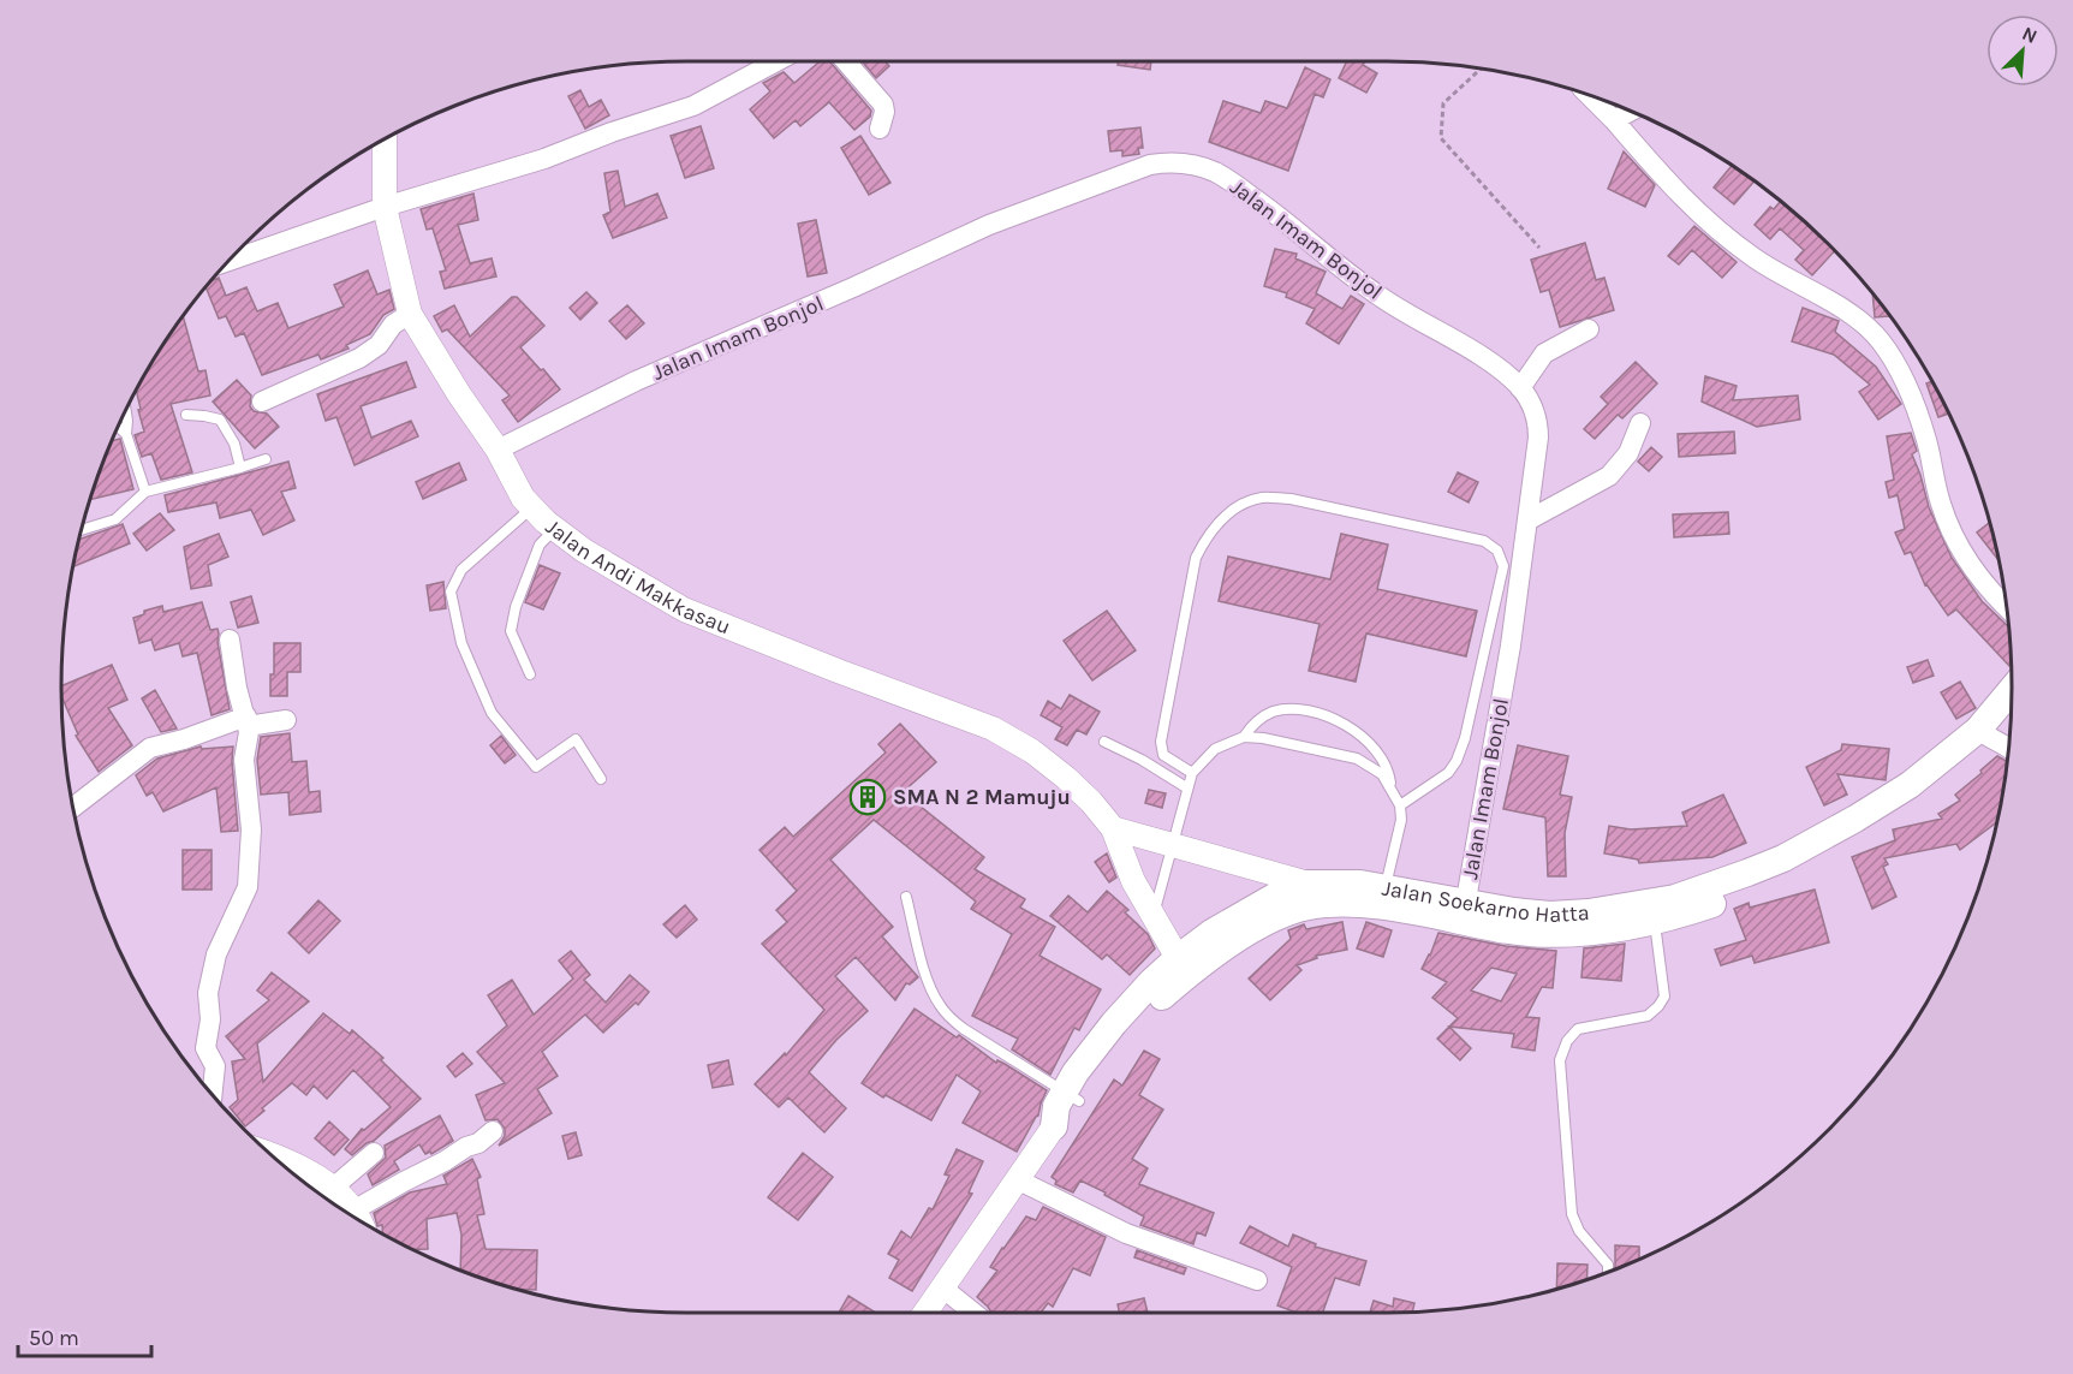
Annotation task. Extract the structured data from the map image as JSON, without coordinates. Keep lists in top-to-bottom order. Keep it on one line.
{"streets":{"main road":["Jalan Soekarno Hatta"],"street":["Jalan Imam Bonjol","Jalan Andi Makkasau"]},"crossings":[["Jalan Imam Bonjol","Jalan Andi Makkasau"],["Jalan Imam Bonjol","Jalan Soekarno Hatta"],["Jalan Andi Makkasau","Jalan Soekarno Hatta"]],"places":{"building":["SMA N 2 Mamuju"]},"scale_bar":"50 m","north":"top right"}
